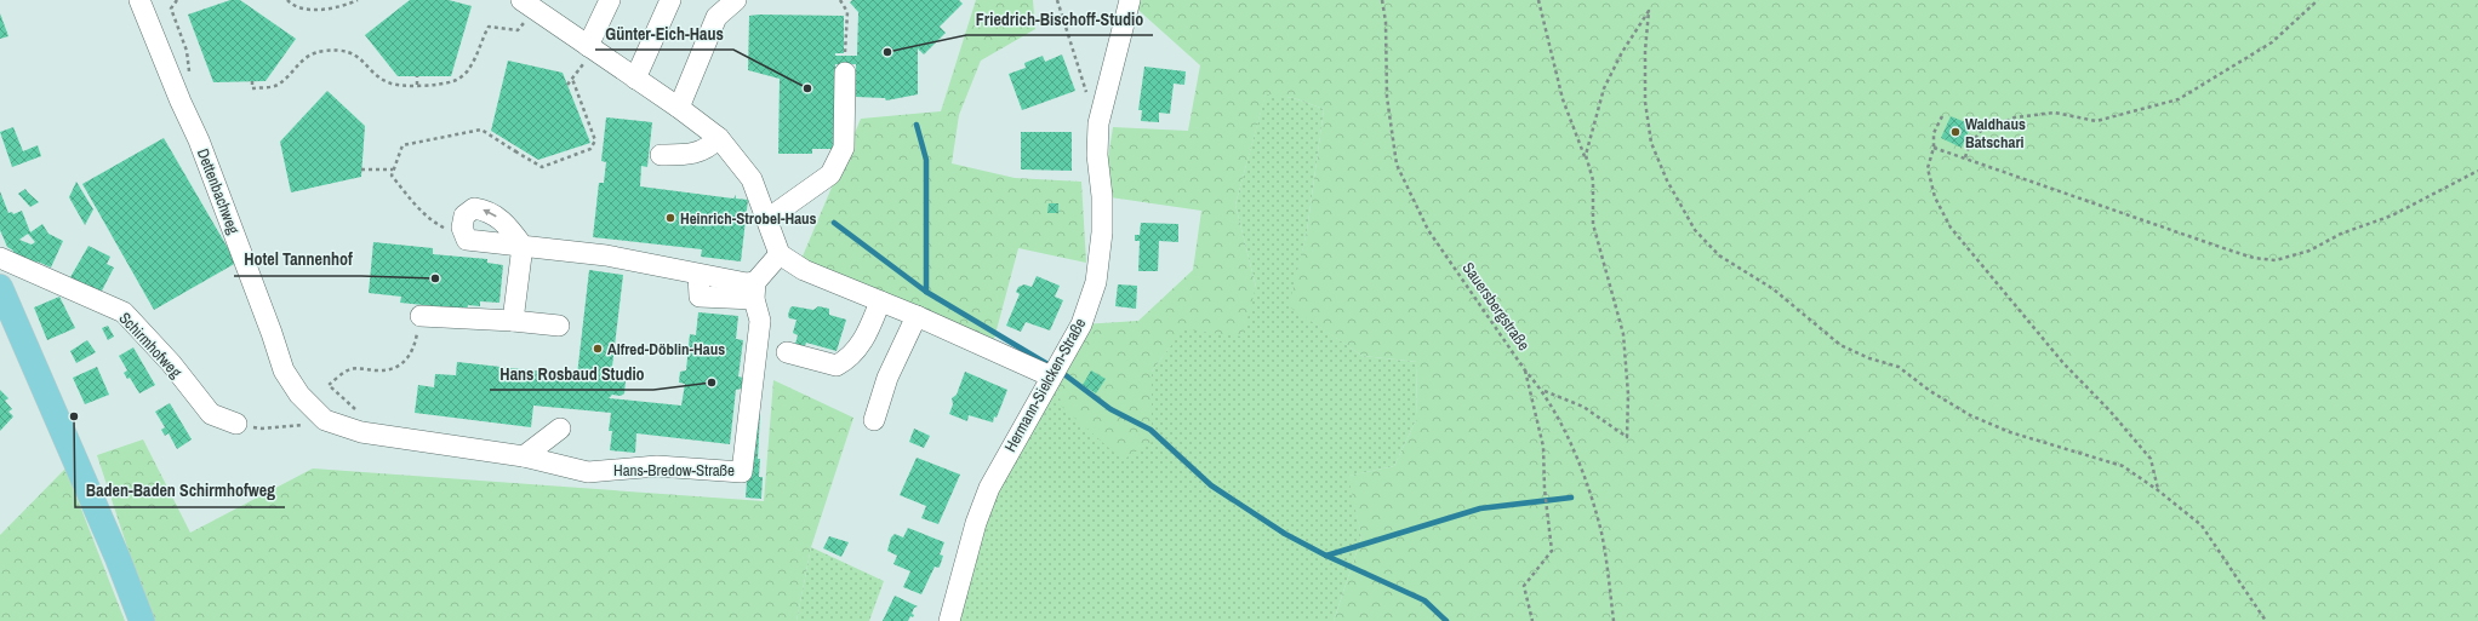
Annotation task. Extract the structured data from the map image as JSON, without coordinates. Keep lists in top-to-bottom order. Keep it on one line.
{"streets":{"street":["Dettenbachweg","Schirmhofweg","Hermann-Sielcken-Straße","Hans-Bredow-Straße"],"path":["Sauersbergstraße"]},"crossings":[["Dettenbachweg","Hans-Bredow-Straße"]],"places":["Friedrich-Bischoff-Studio","Günter-Eich-Haus","Waldhaus Batschari","Heinrich-Strobel-Haus","Hotel Tannenhof","Alfred-Döblin-Haus","Hans Rosbaud Studio","Baden-Baden Schirmhofweg"]}
